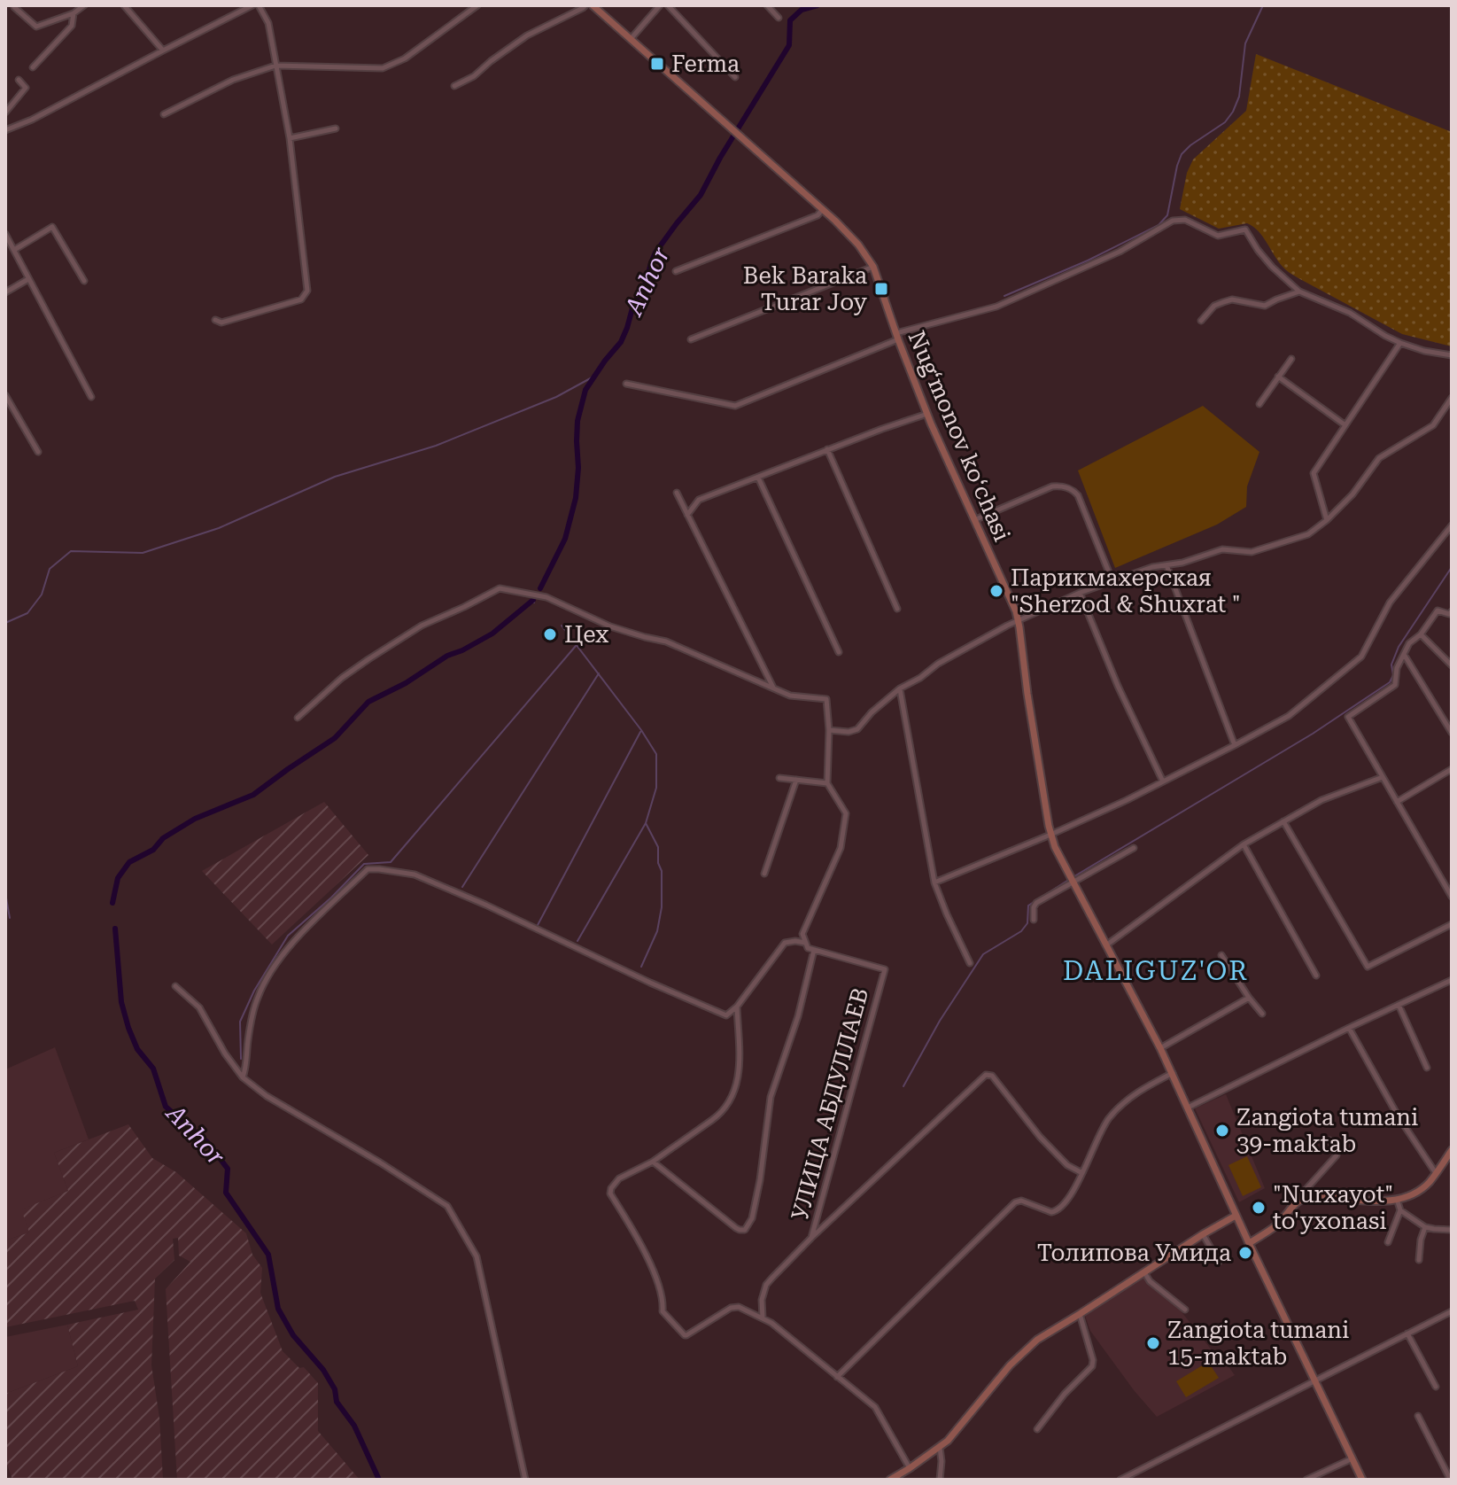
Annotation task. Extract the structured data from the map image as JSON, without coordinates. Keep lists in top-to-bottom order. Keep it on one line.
{"streets":{"main road":["Nugʻmonov koʻchasi"],"street":["УЛИЦА АБДУЛЛАЕВ"]},"districts":["DALIGUZ'OR"],"water":["Anhor"],"places":{"transit":["Ferma","Bek Baraka Turar Joy"],"other":["Парикмахерская \"Sherzod & Shuxrat \"","Цех","Zangiota tumani 39-maktab","\"Nurxayot\" to'yxonasi","Толипова Умида","Zangiota tumani 15-maktab"]}}
